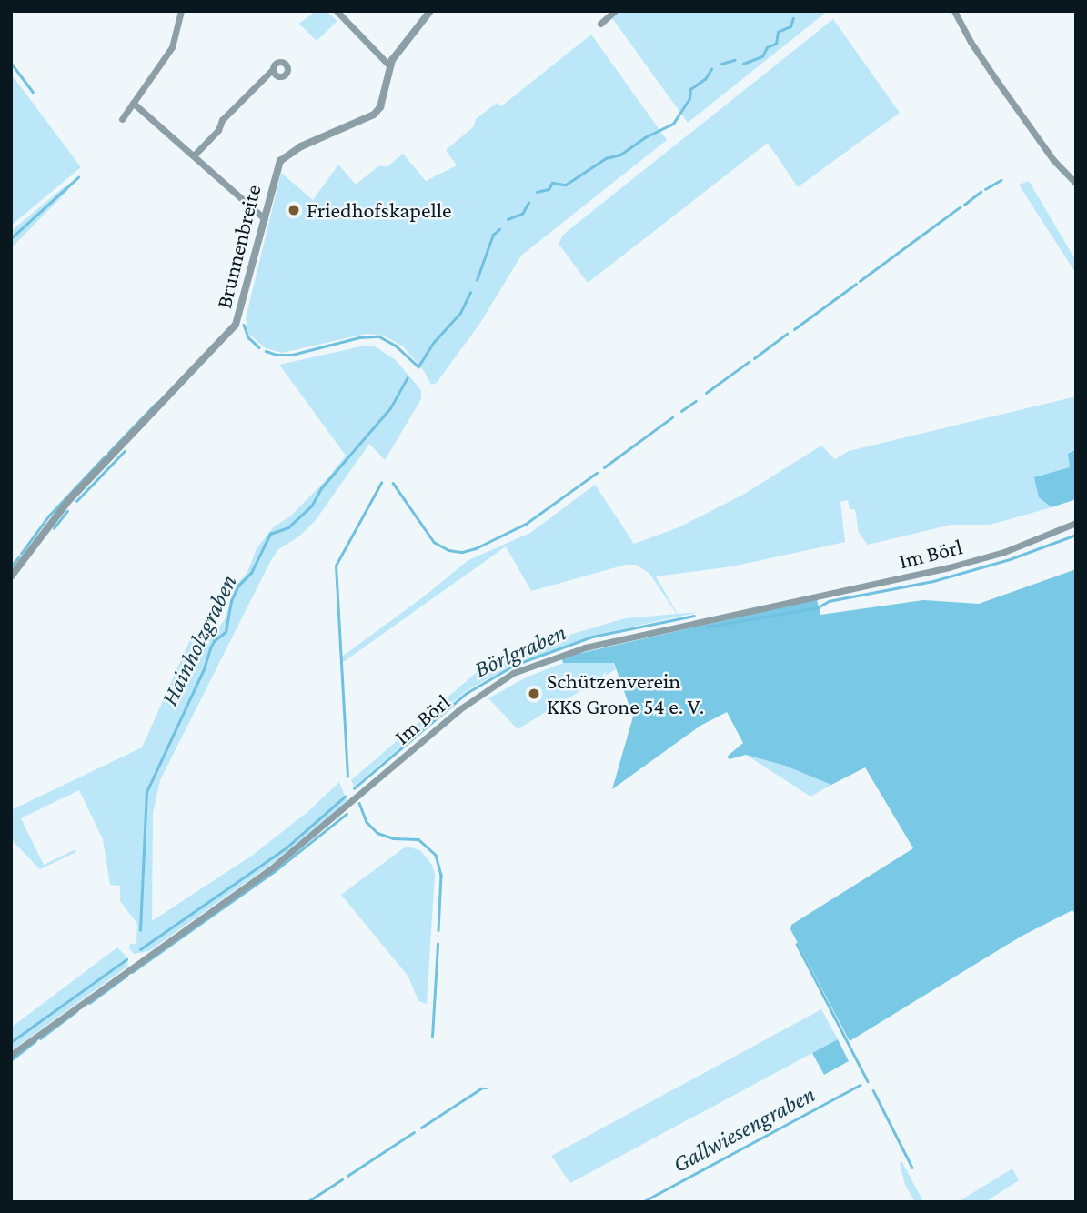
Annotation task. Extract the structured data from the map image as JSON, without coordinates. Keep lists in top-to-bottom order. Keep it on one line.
{"streets":{"street":["Brunnenbreite","Im Börl"]},"water":["Hainholzgraben","Börlgraben","Gallwiesengraben"],"places":["Friedhofskapelle","Schützenverein KKS Grone 54 e. V."]}
